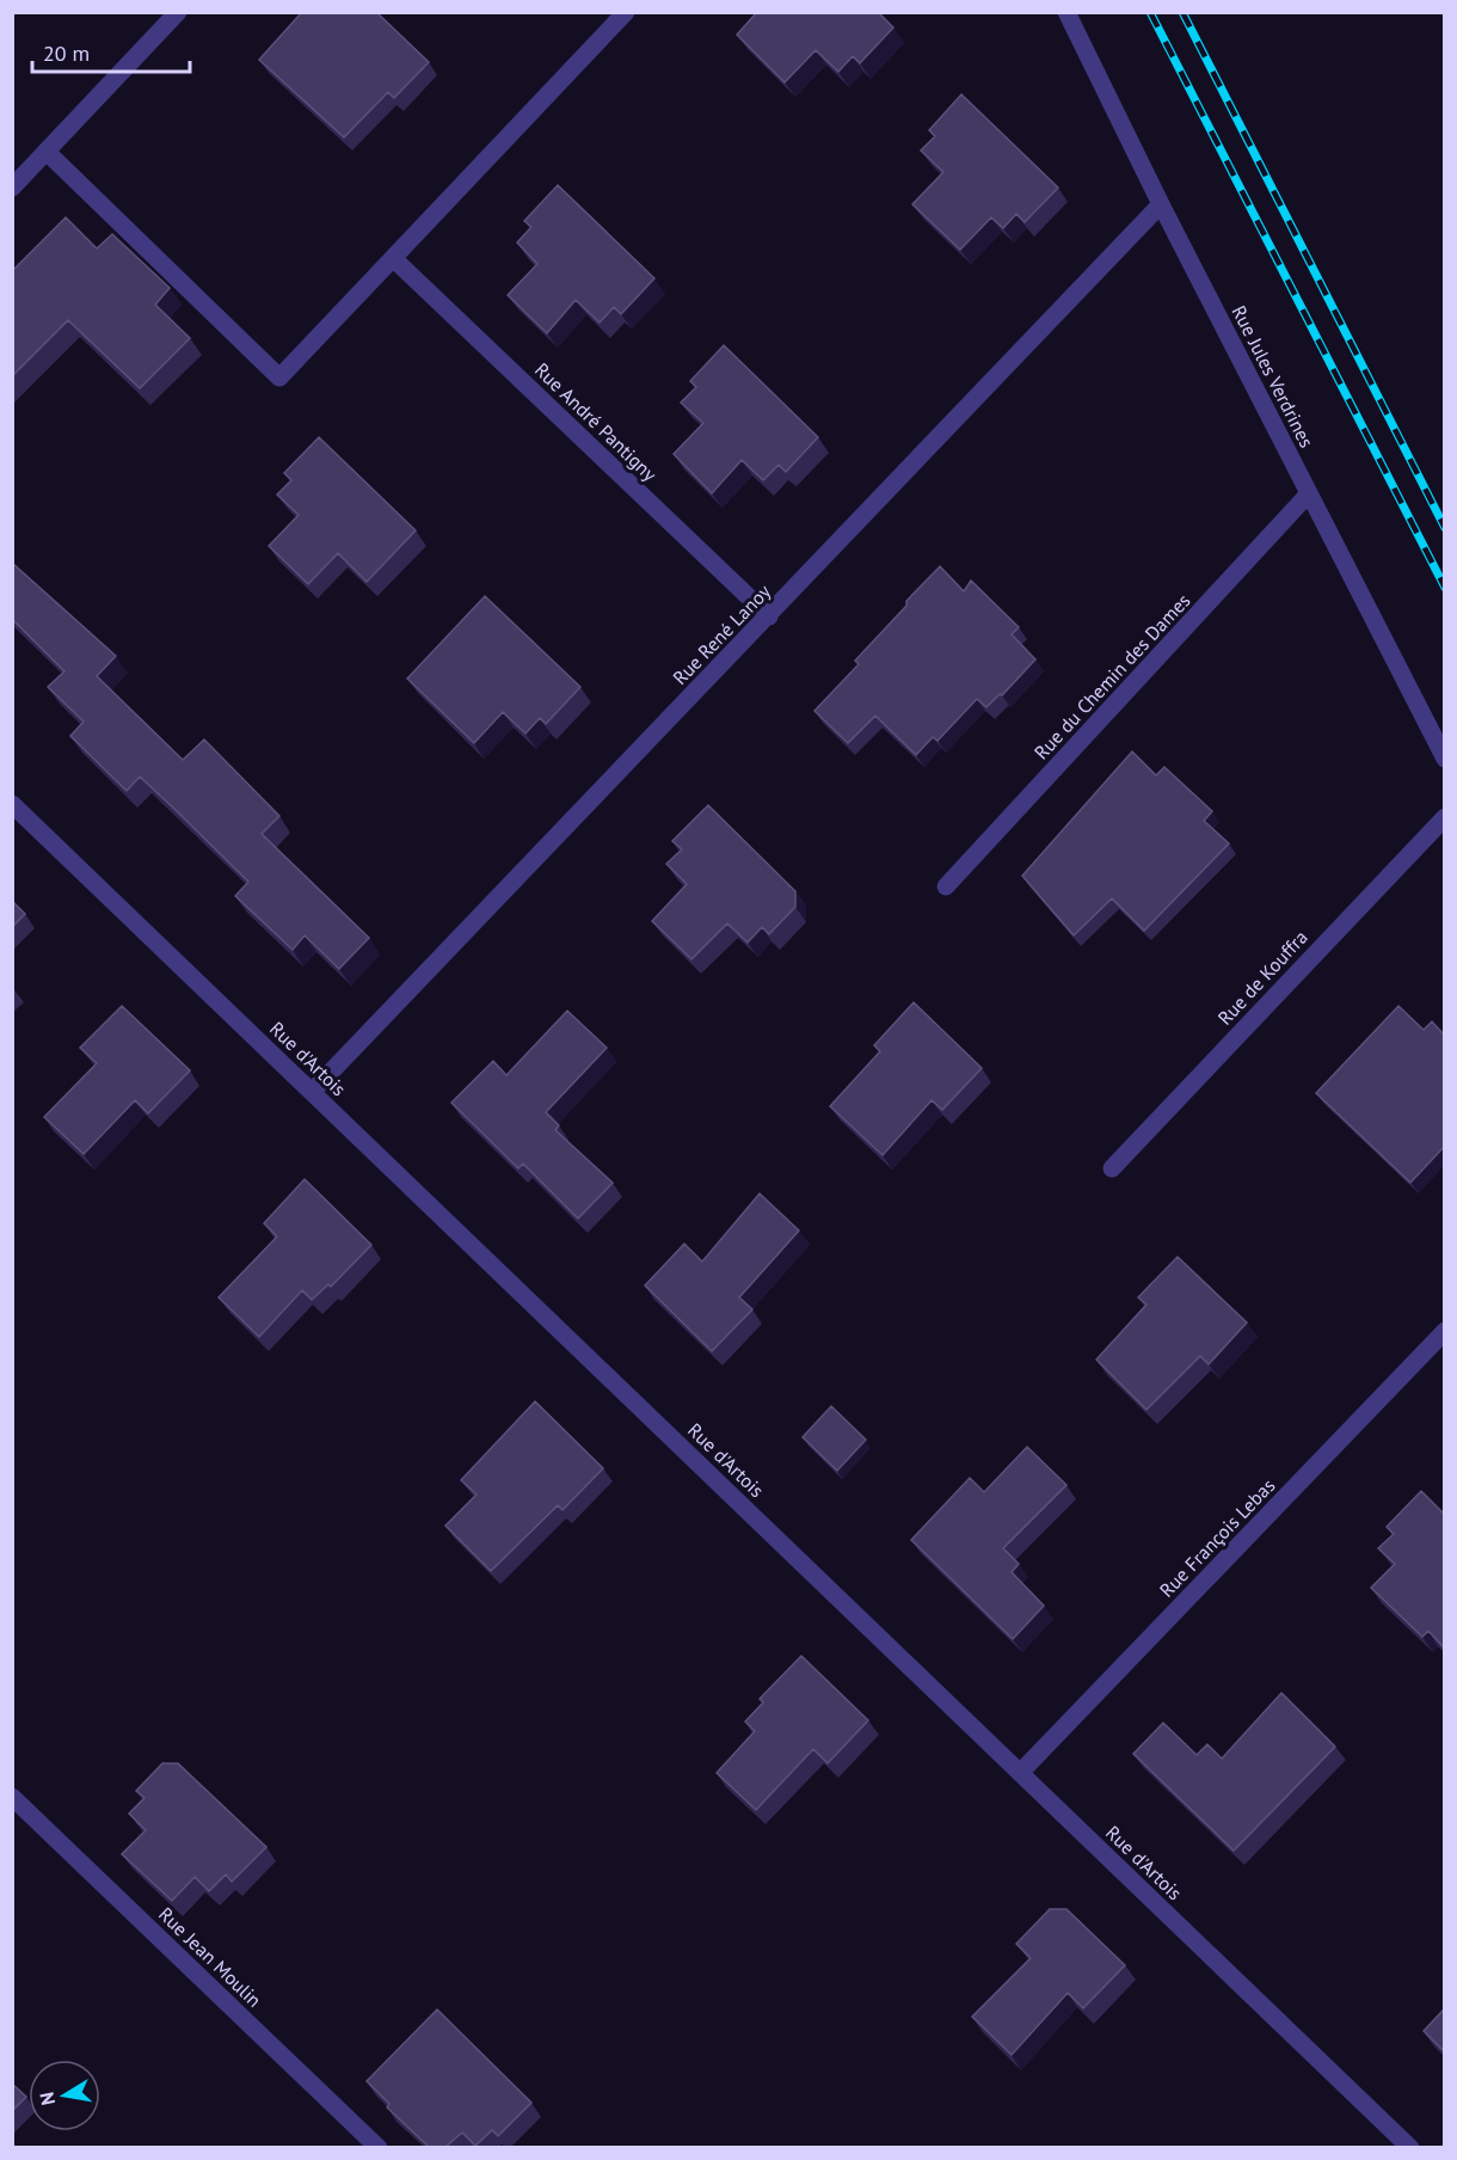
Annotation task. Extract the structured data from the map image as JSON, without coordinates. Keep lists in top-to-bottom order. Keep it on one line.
{"streets":{"street":["Rue Jules Verdrines","Rue André Pantigny","Rue René Lanoy","Rue du Chemin des Dames","Rue de Kouffra","Rue d'Artois","Rue François Lebas","Rue Jean Moulin"]},"crossings":[["Rue Jules Verdrines","Rue René Lanoy"],["Rue Jules Verdrines","Rue du Chemin des Dames"],["Rue André Pantigny","Rue René Lanoy"],["Rue René Lanoy","Rue d'Artois"],["Rue d'Artois","Rue François Lebas"]],"scale_bar":"20 m","north":"left"}
